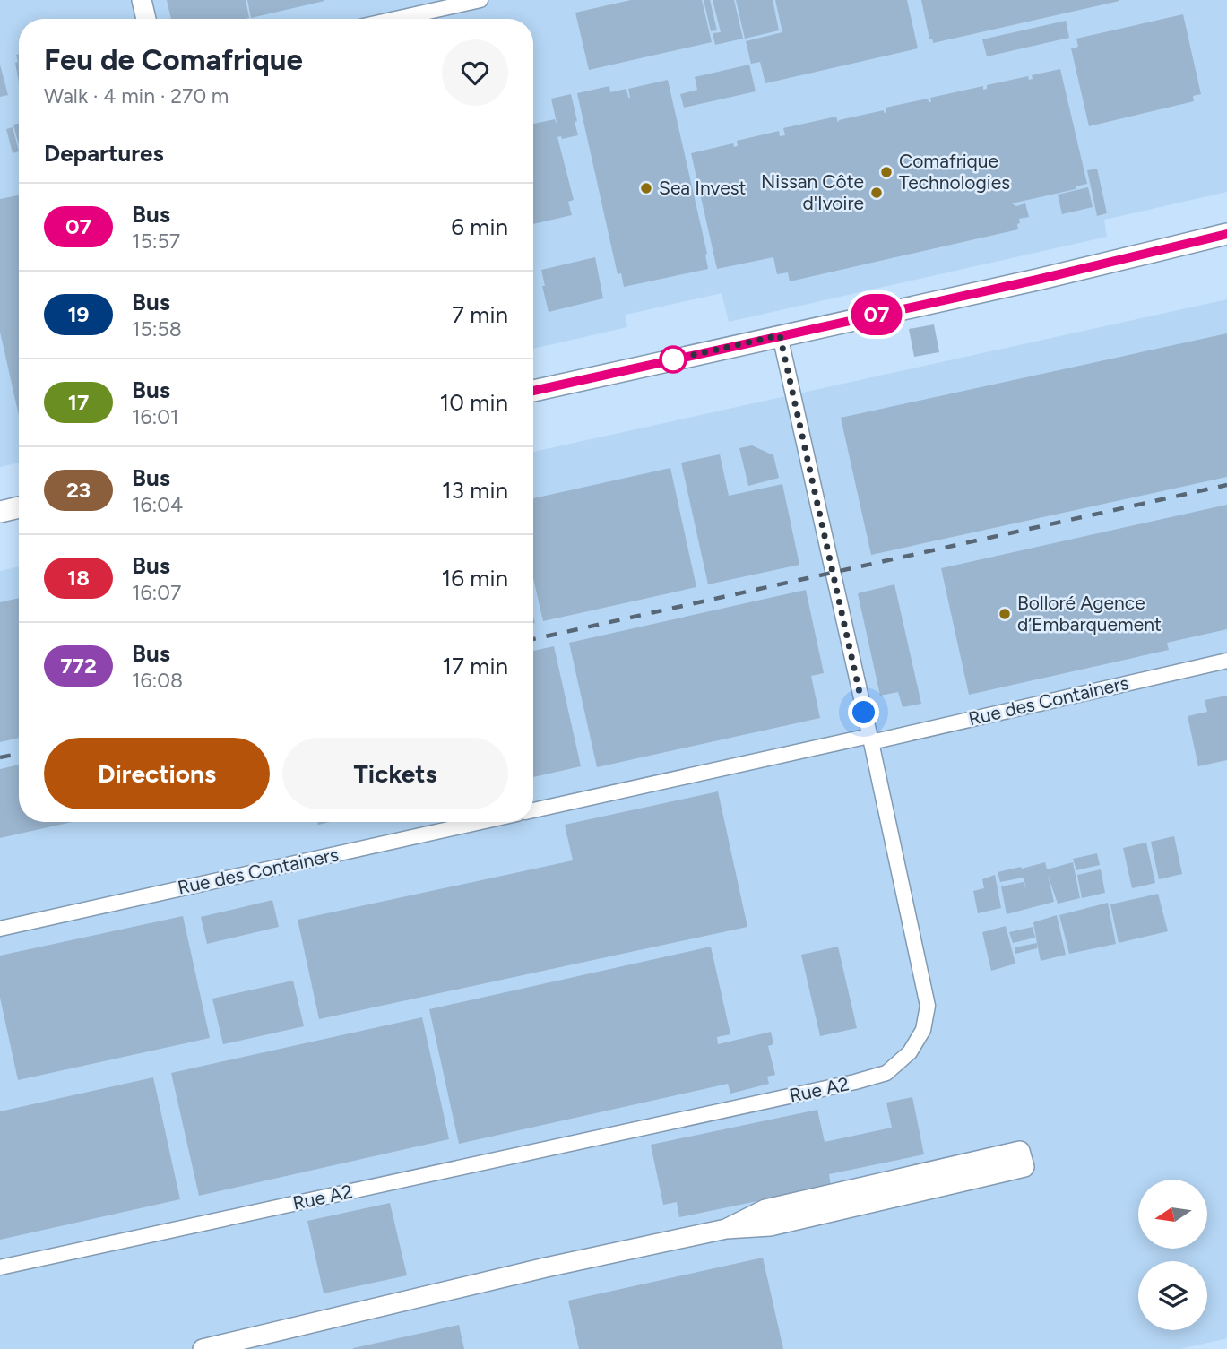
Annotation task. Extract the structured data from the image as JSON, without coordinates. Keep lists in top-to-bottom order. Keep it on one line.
{"streets":{"street":["Rue des Containers","Rue A2"]},"crossings":[["Rue des Containers","Rue A2"]],"places":["Comafrique Technologies","Sea Invest","Nissan Côte d'Ivoire","Bolloré Agence d‘Embarquement"],"lines":["bus line 07"],"north":"left","page":{"on_map":"07","heading":[["Feu de Comafrique","Walk · 4 min · 270 m"],"Departures"],"list":[{"mark":"07","name":"Bus","note":"15:57","value":"6 min"},{"mark":"19","name":"Bus","note":"15:58","value":"7 min"},{"mark":"17","name":"Bus","note":"16:01","value":"10 min"},{"mark":"23","name":"Bus","note":"16:04","value":"13 min"},{"mark":"18","name":"Bus","note":"16:07","value":"16 min"},{"mark":"772","name":"Bus","note":"16:08","value":"17 min"}],"buttons":["Directions","Tickets"]}}
